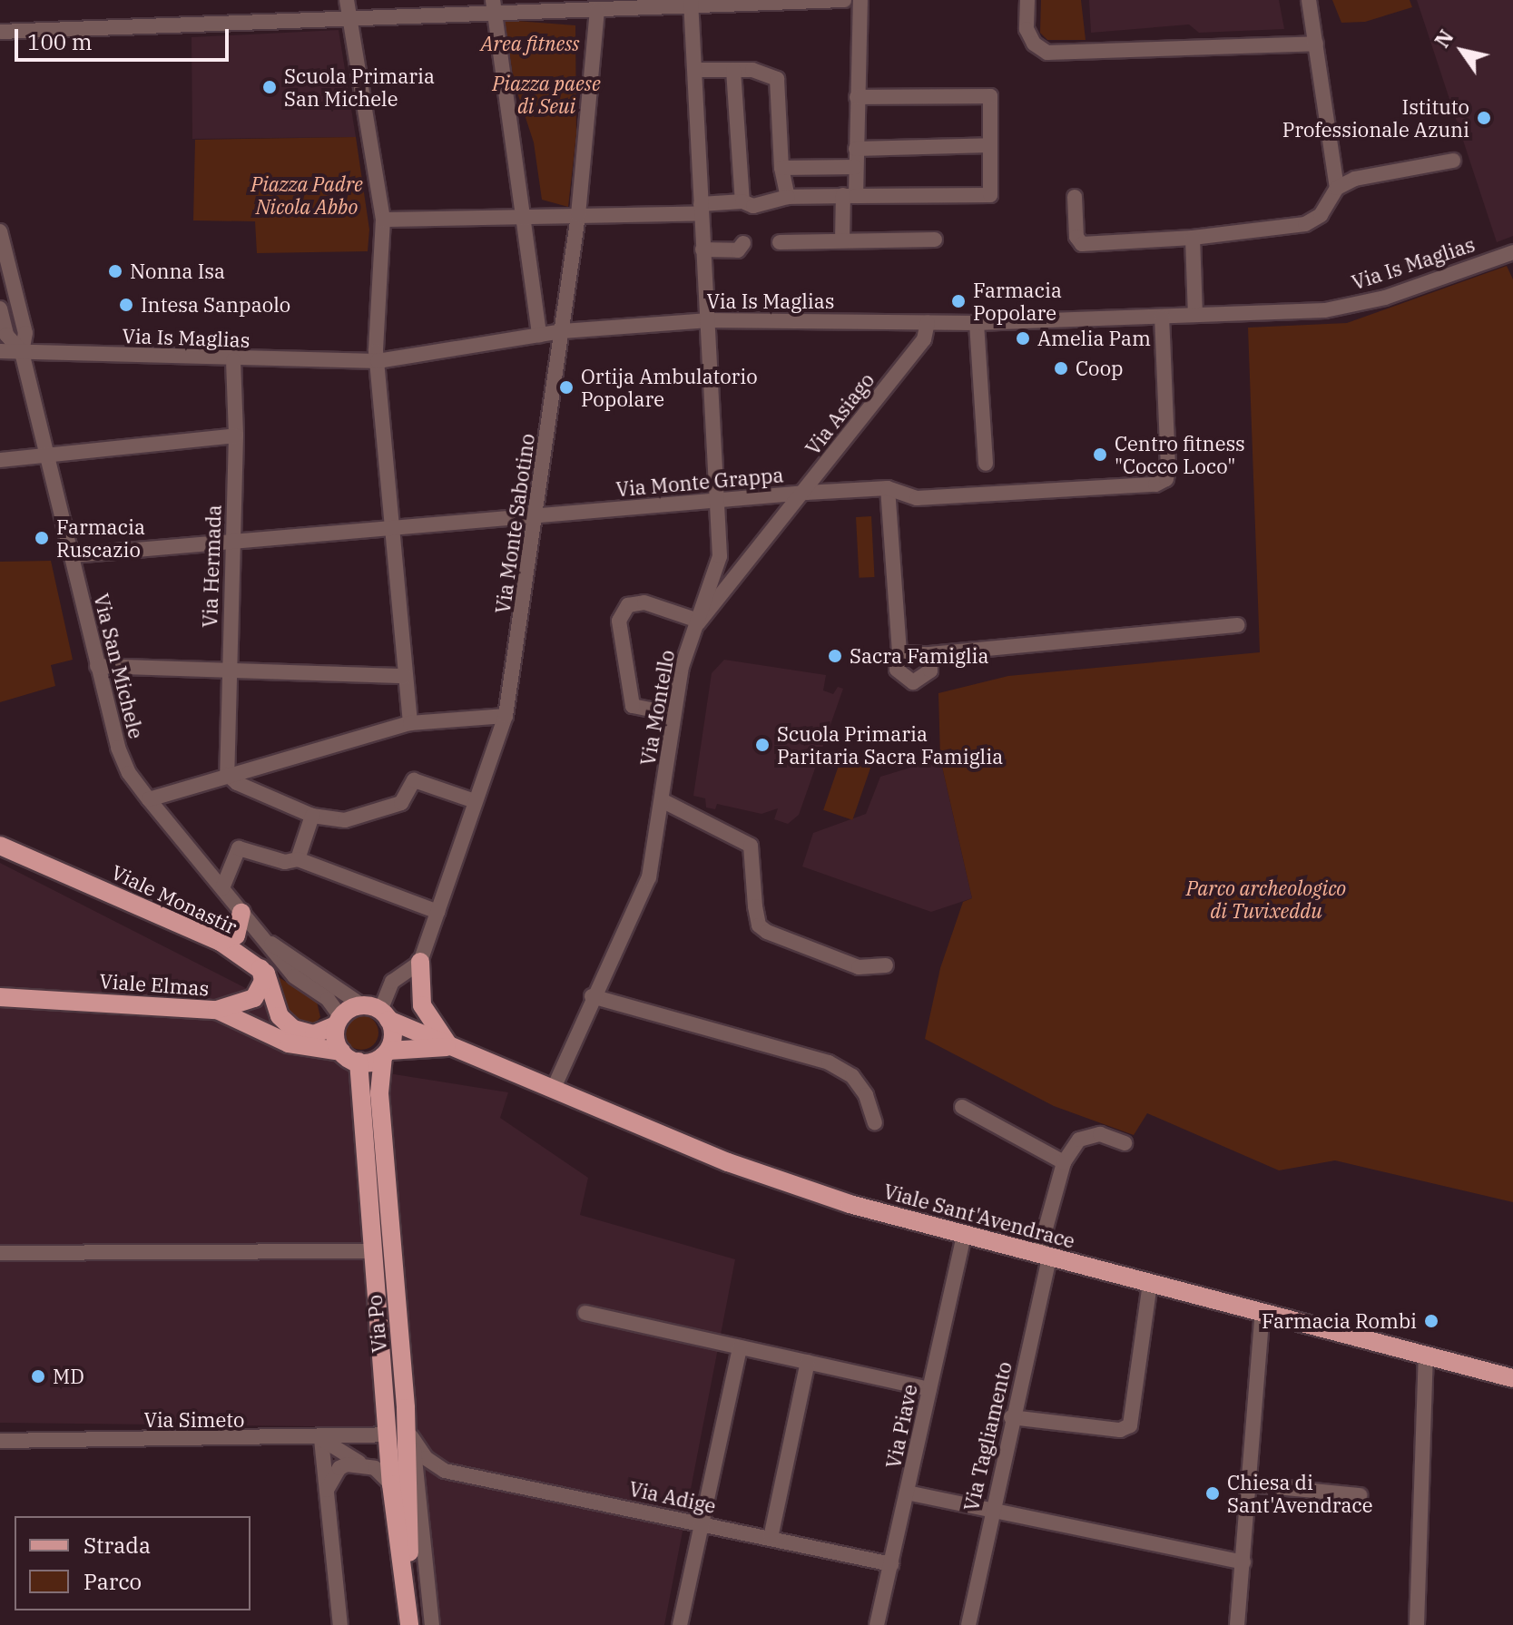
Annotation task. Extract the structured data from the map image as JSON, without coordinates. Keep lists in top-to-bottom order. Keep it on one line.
{"streets":{"main road":["Viale Monastir","Viale Elmas","Viale Sant'Avendrace","Via Po"],"street":["Via Is Maglias","Via Asiago","Via Monte Grappa","Via Monte Sabotino","Via Hermada","Via San Michele","Via Montello","Via Simeto","Via Piave","Via Tagliamento","Via Adige"]},"crossings":[["Via Is Maglias","Via Asiago"],["Via Is Maglias","Via Monte Grappa"],["Via Is Maglias","Via Monte Sabotino"],["Via Is Maglias","Via Hermada"],["Via Is Maglias","Via San Michele"],["Via Is Maglias","Via Montello"],["Via Asiago","Via Monte Grappa"],["Via Asiago","Via Montello"],["Via Monte Grappa","Via Monte Sabotino"],["Via Monte Grappa","Via Hermada"],["Via Monte Grappa","Via San Michele"],["Via Monte Grappa","Via Montello"],["Via San Michele","Viale Elmas"],["Via San Michele","Viale Sant'Avendrace"],["Via San Michele","Via Po"],["Via Montello","Viale Sant'Avendrace"],["Viale Elmas","Viale Sant'Avendrace"],["Viale Elmas","Via Po"],["Viale Sant'Avendrace","Via Po"],["Viale Sant'Avendrace","Via Piave"],["Viale Sant'Avendrace","Via Tagliamento"],["Via Po","Via Simeto"],["Via Piave","Via Adige"]],"parks":["Area fitness","Piazza paese di Seui","Piazza Padre Nicola Abbo","Parco archeologico di Tuvixeddu"],"places":["Scuola Primaria San Michele","Istituto Professionale Azuni","Nonna Isa","Farmacia Popolare","Intesa Sanpaolo","Amelia Pam","Coop","Ortija Ambulatorio Popolare","Centro fitness \"Cocco Loco\"","Farmacia Ruscazio","Sacra Famiglia","Scuola Primaria Paritaria Sacra Famiglia","Farmacia Rombi","MD","Chiesa di Sant'Avendrace"],"legend":["Strada","Parco"],"scale_bar":"100 m","north":"top left"}
